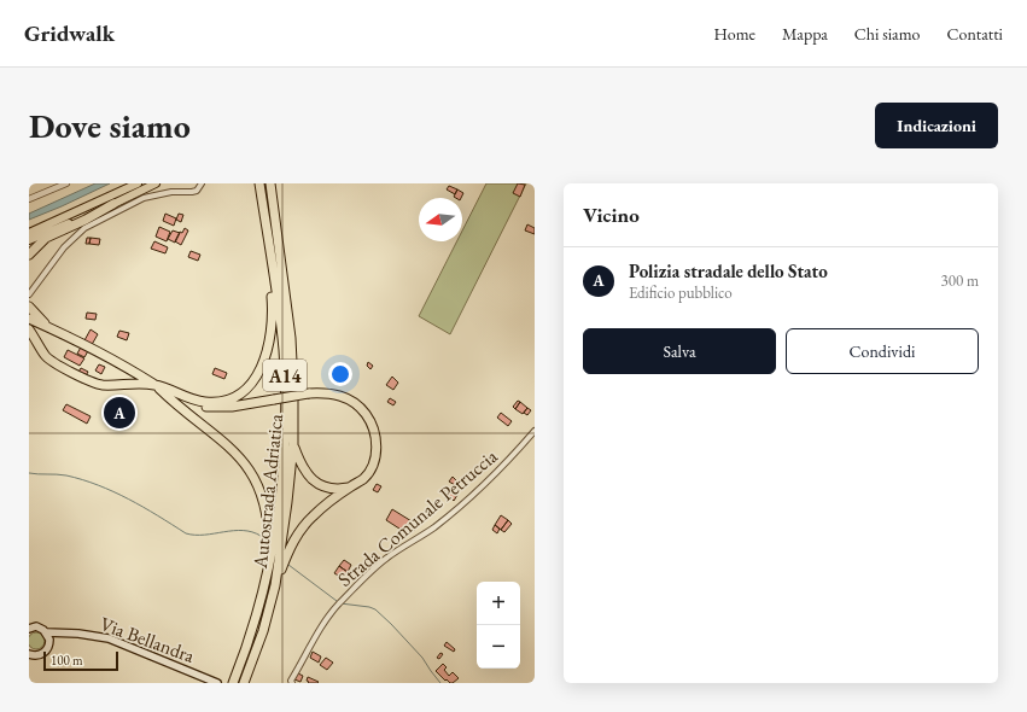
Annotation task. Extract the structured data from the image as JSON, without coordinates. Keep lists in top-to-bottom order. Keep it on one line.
{"streets":{"highway":["A14","Autostrada Adriatica"],"main road":["Via Bellandra"],"street":["Strada Comunale Petruccia"]},"crossings":[["A14","Autostrada Adriatica"]],"scale_bar":"100 m","north":"left","page":{"header":"Gridwalk","nav":["Home","Mappa","Chi siamo","Contatti"],"buttons":["Indicazioni",["Salva","Condividi"]],"title":"Dove siamo","heading":"Vicino","list":[{"mark":"A","name":"Polizia stradale dello Stato","note":"Edificio pubblico","value":"300 m"}],"pins":"A","map_buttons":["+","−"],"scale":"100 m"}}
